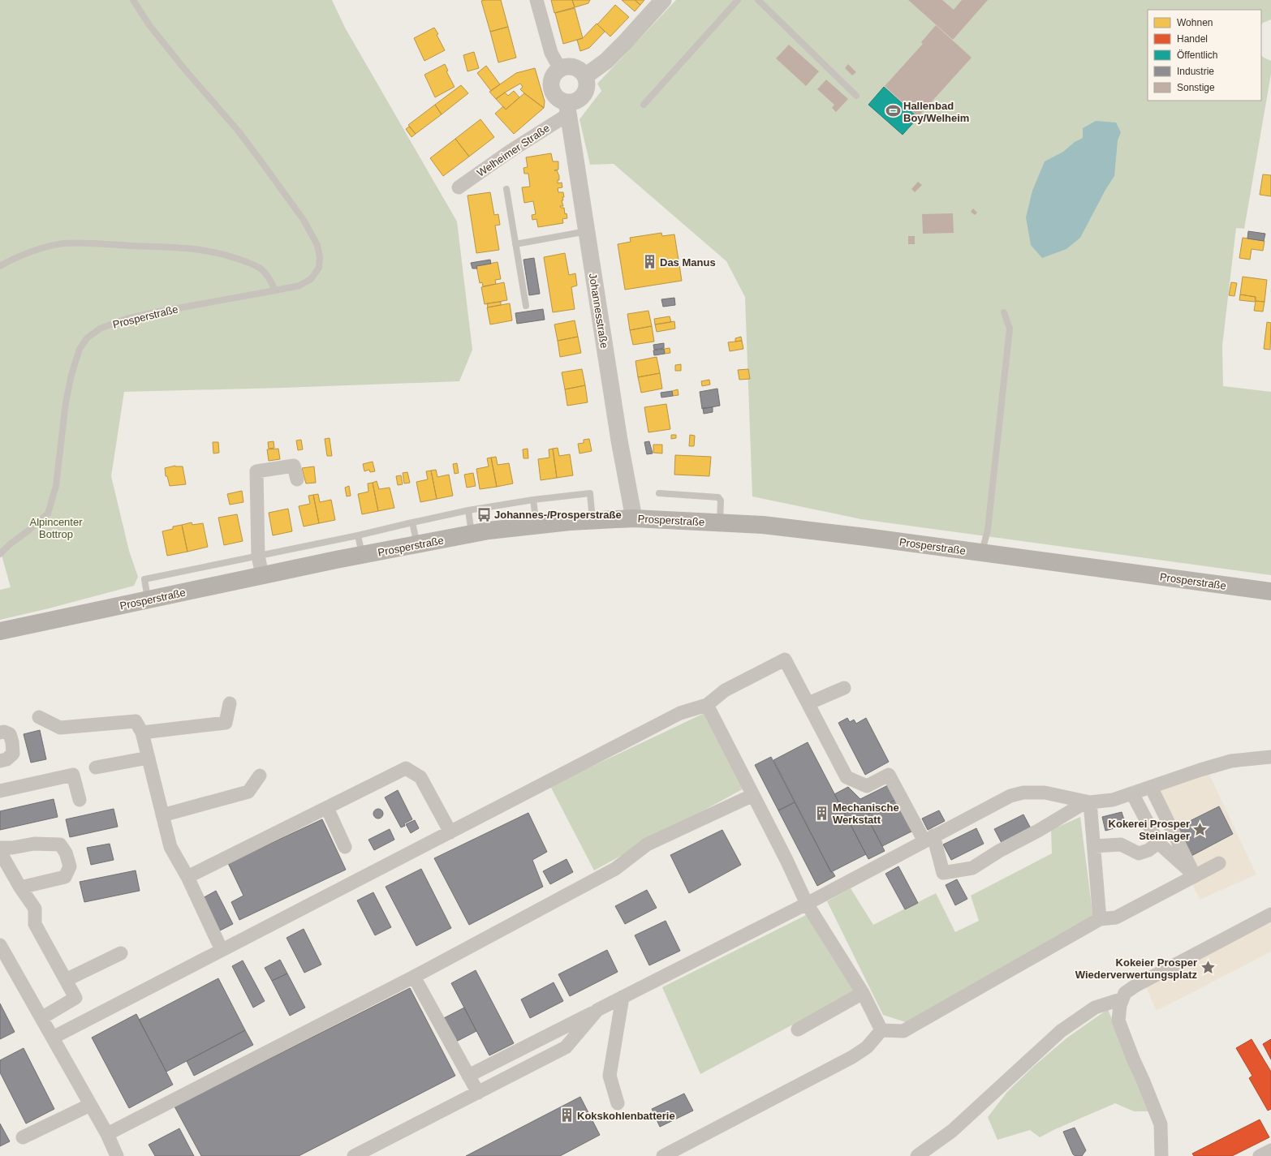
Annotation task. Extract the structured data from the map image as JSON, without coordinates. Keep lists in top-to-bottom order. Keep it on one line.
{"streets":{"main road":["Prosperstraße"],"street":["Welheimer Straße","Johannesstraße"]},"crossings":[["Welheimer Straße","Johannesstraße"],["Johannesstraße","Prosperstraße"]],"parks":["Alpincenter Bottrop"],"places":{"sports":["Hallenbad Boy/Welheim"],"building":["Das Manus","Mechanische Werkstatt","Kokskohlenbatterie"],"bus stop":["Johannes-/Prosperstraße"],"place":["Kokerei Prosper Steinlager","Kokeier Prosper Wiederverwertungsplatz"]},"legend":["Wohnen","Handel","Öffentlich","Industrie","Sonstige"]}
